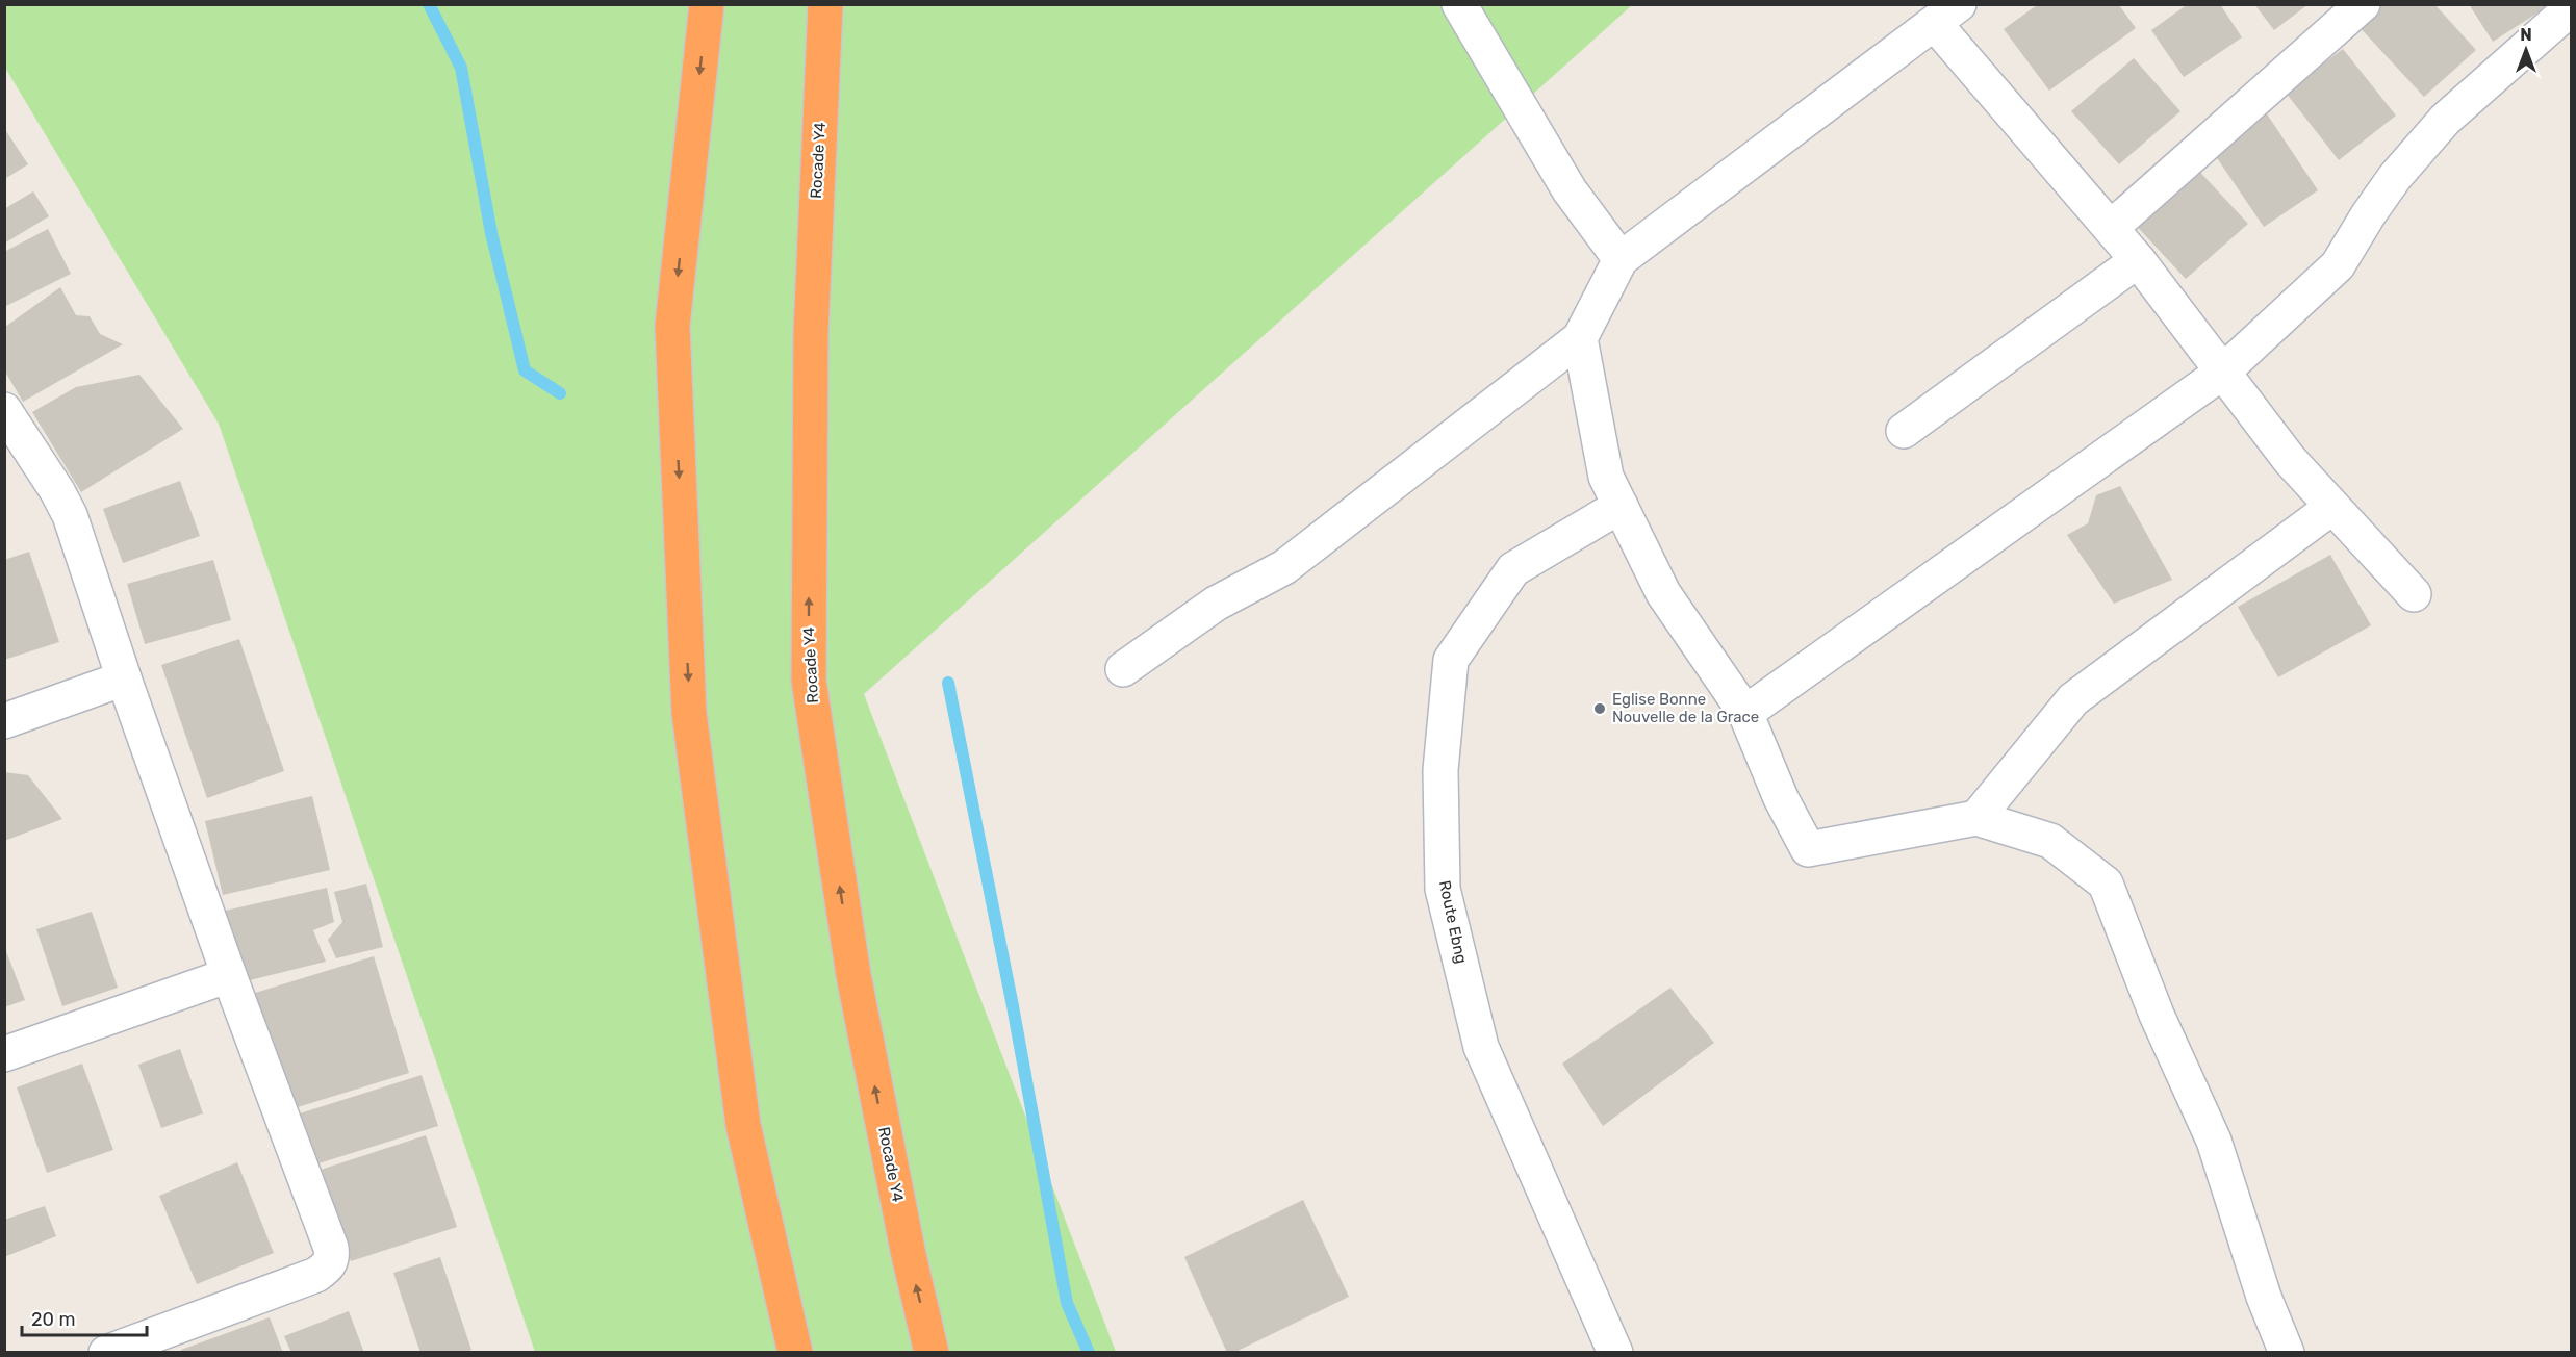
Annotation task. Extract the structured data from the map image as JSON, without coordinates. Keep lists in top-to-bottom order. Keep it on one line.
{"streets":{"highway":["Rocade Y4"],"street":["Route Ebng"]},"places":["Eglise Bonne Nouvelle de la Grace"],"scale_bar":"20 m","north":"top"}
